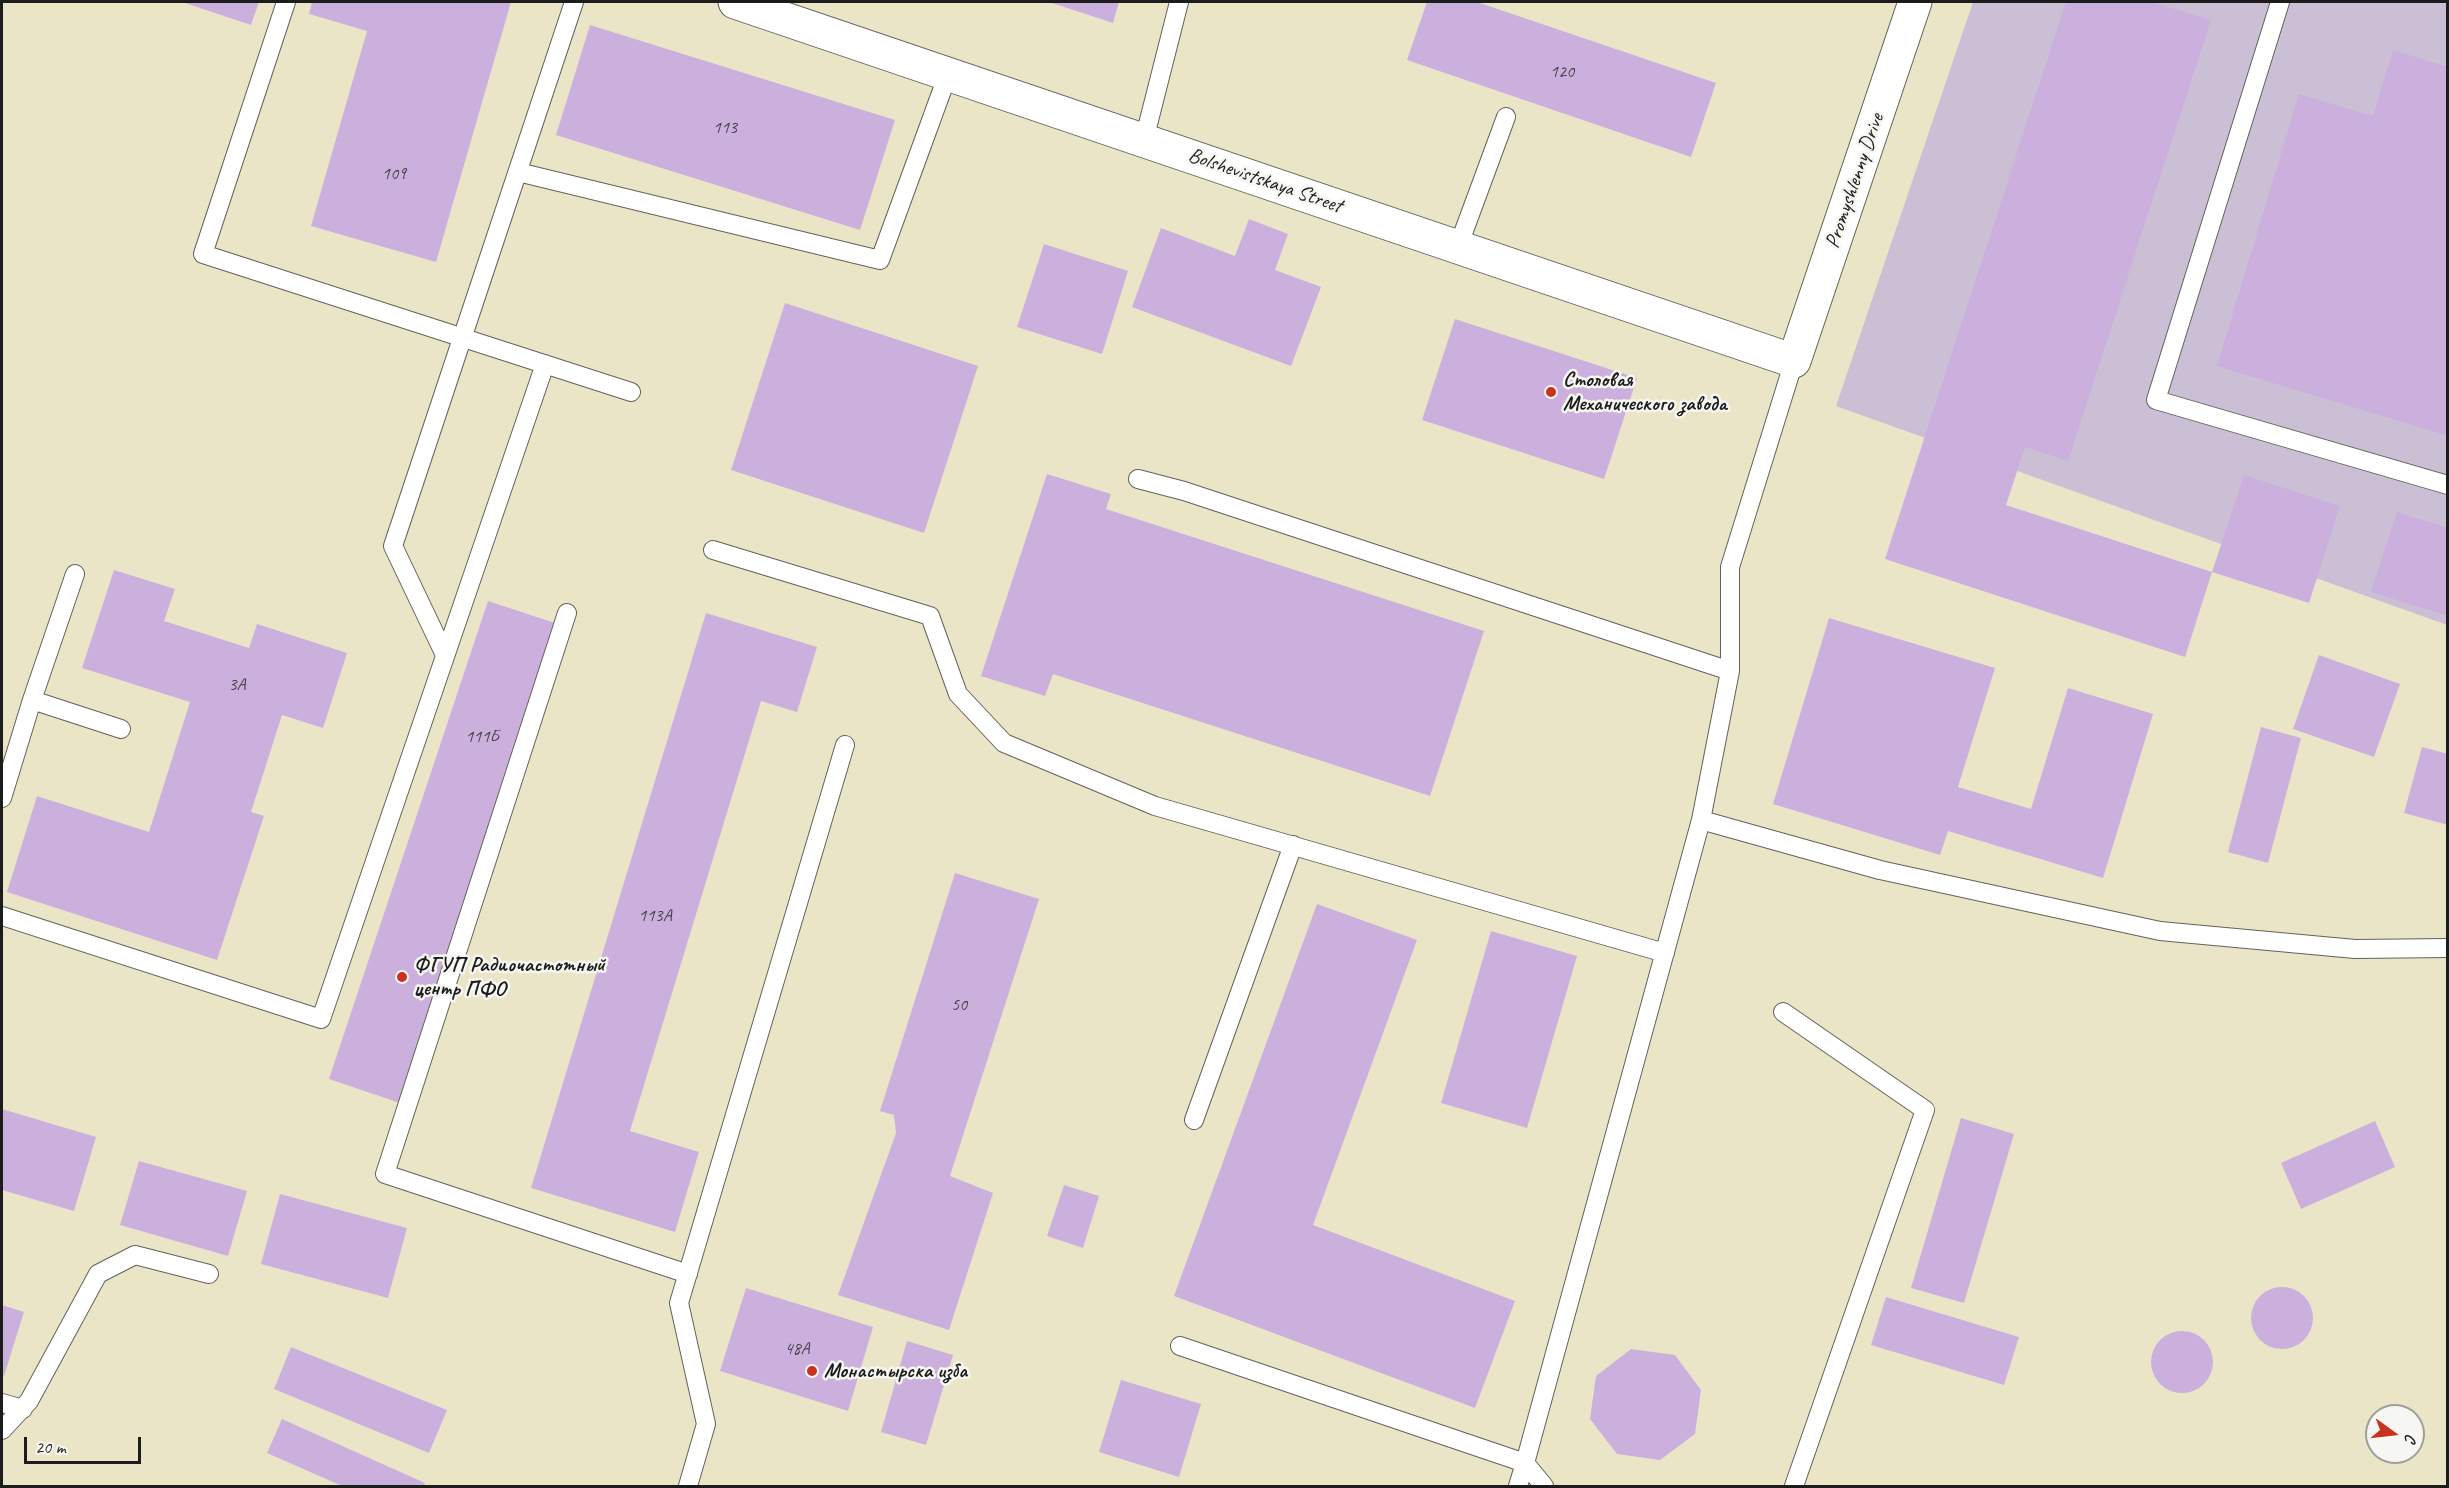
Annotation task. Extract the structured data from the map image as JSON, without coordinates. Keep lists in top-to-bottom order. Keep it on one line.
{"streets":{"street":["Bolshevistskaya Street","Promyshlenny Drive"]},"crossings":[["Bolshevistskaya Street","Promyshlenny Drive"]],"places":["Столовая Механического завода","ФГУП Радиочастотный центр ПФО","Монастырска изба"],"house_numbers":["120","113","109","3А","111Б","113А","50","48А"],"scale_bar":"20 m","north":"right"}
